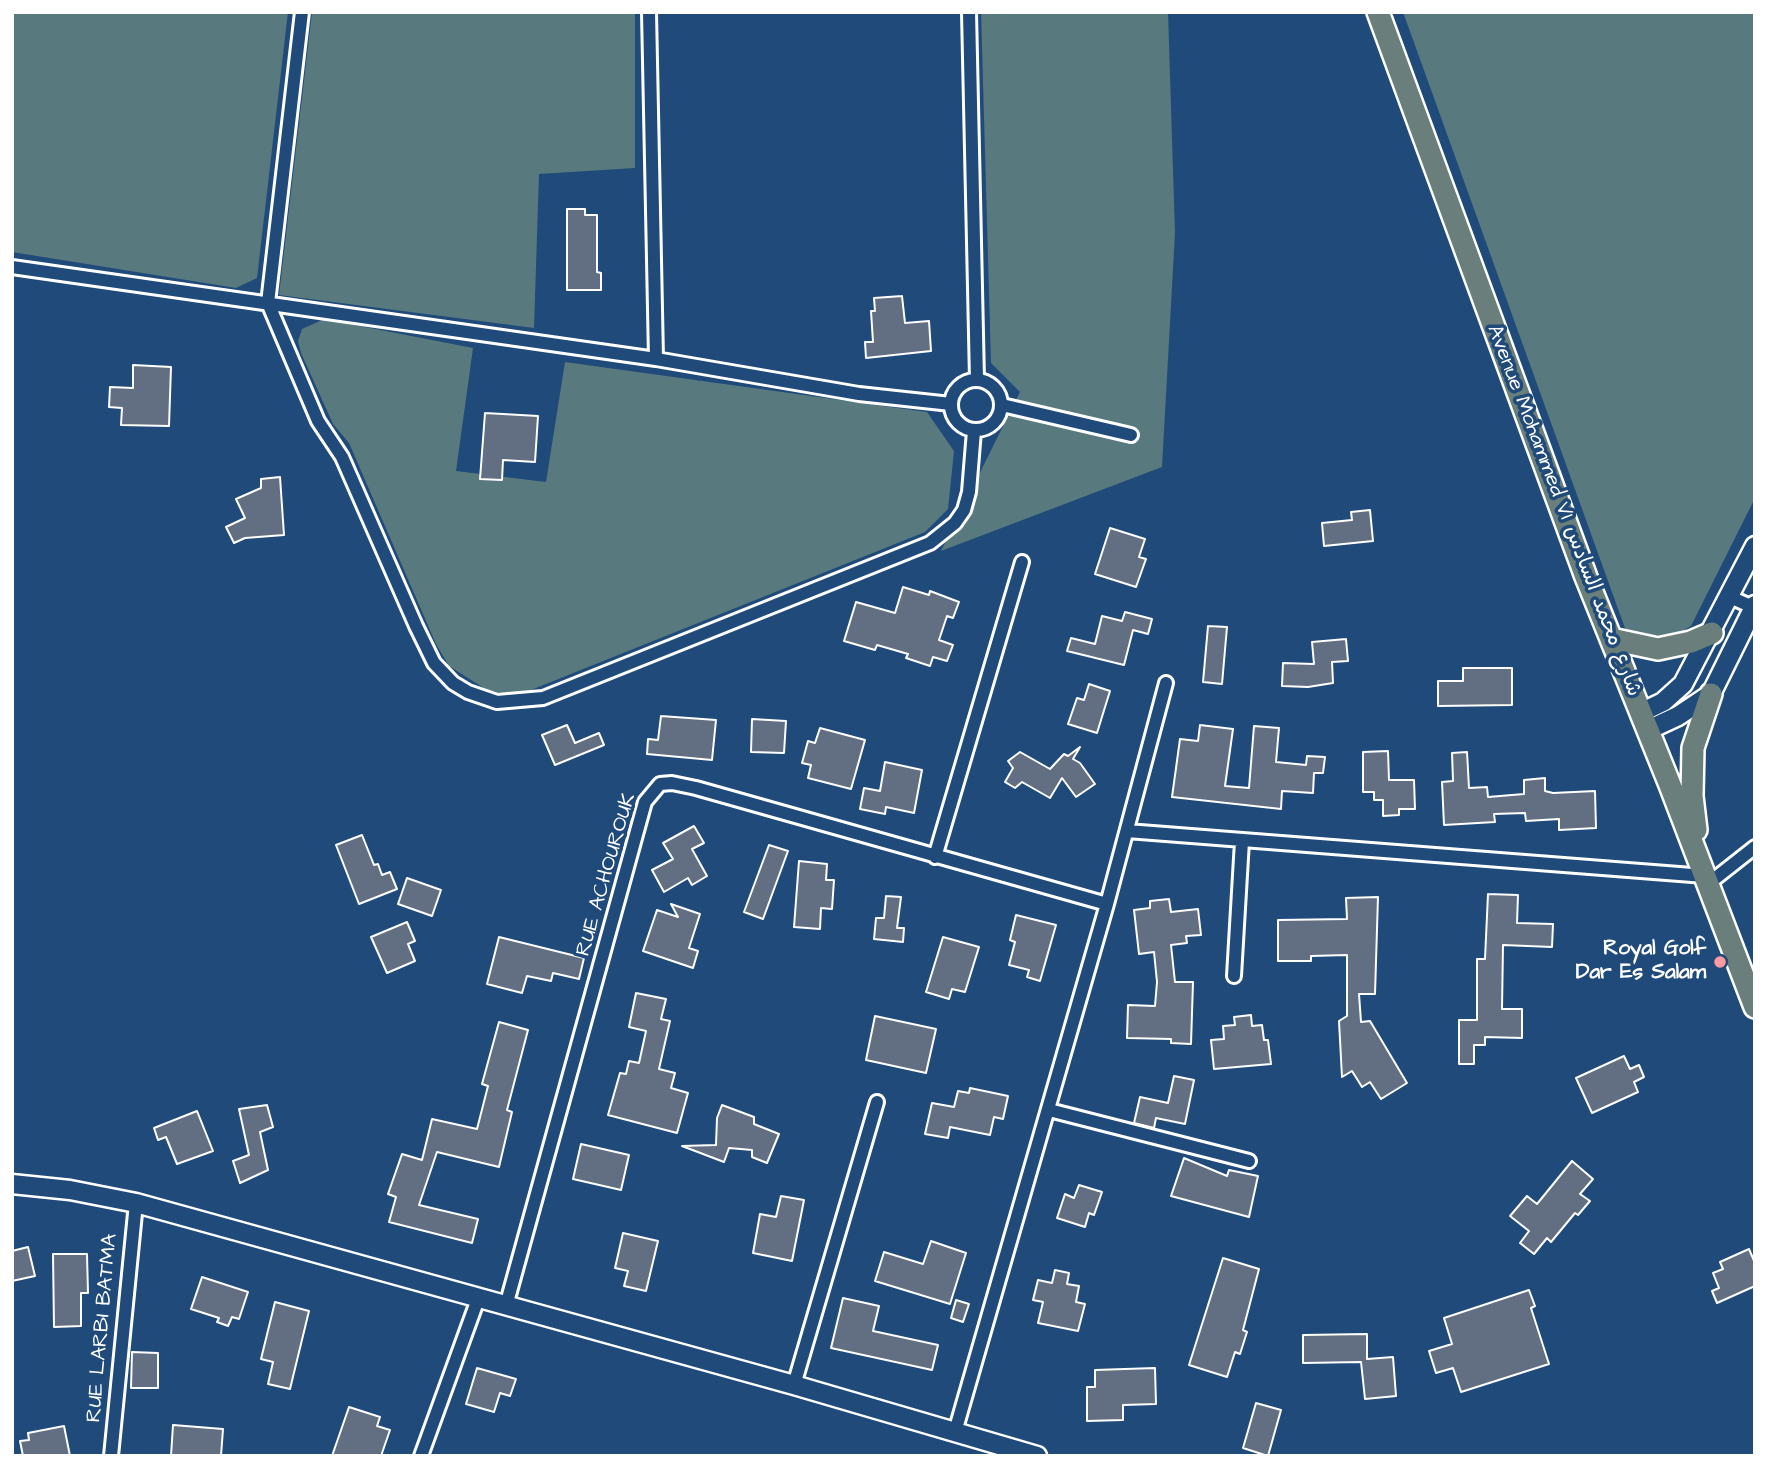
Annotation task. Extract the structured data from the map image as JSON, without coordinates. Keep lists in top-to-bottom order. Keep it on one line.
{"streets":{"main road":["Avenue Mohammed VI شارع محمد السادس"],"street":["RUE ACHOUROUK","RUE LARBI BATMA"]},"places":["Royal Golf Dar Es Salam"]}
